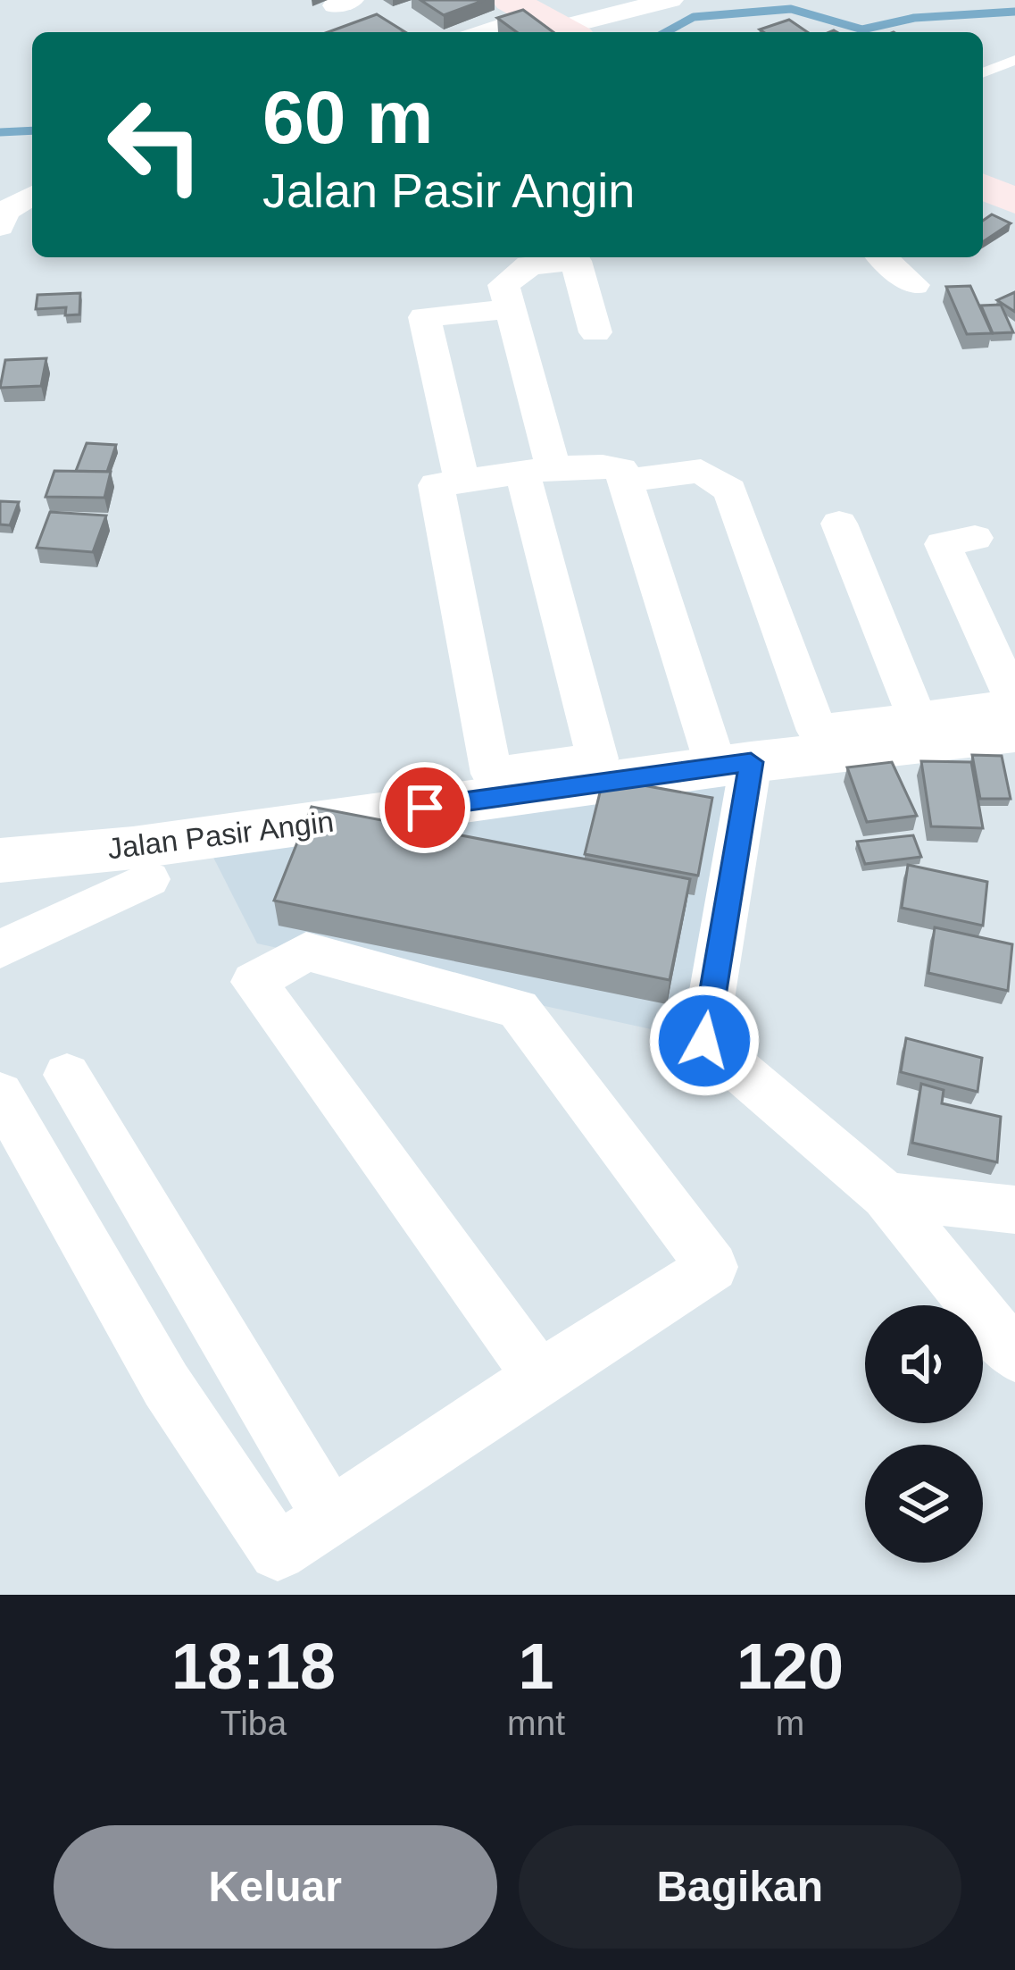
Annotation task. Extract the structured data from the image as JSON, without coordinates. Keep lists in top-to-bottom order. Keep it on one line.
{"streets":{"street":["Jalan Pasir Angin"]},"page":{"turn":["60 m","Jalan Pasir Angin"],"eta":["18:18","Tiba","1","mnt","120","m"],"buttons":["Keluar","Bagikan"]}}
